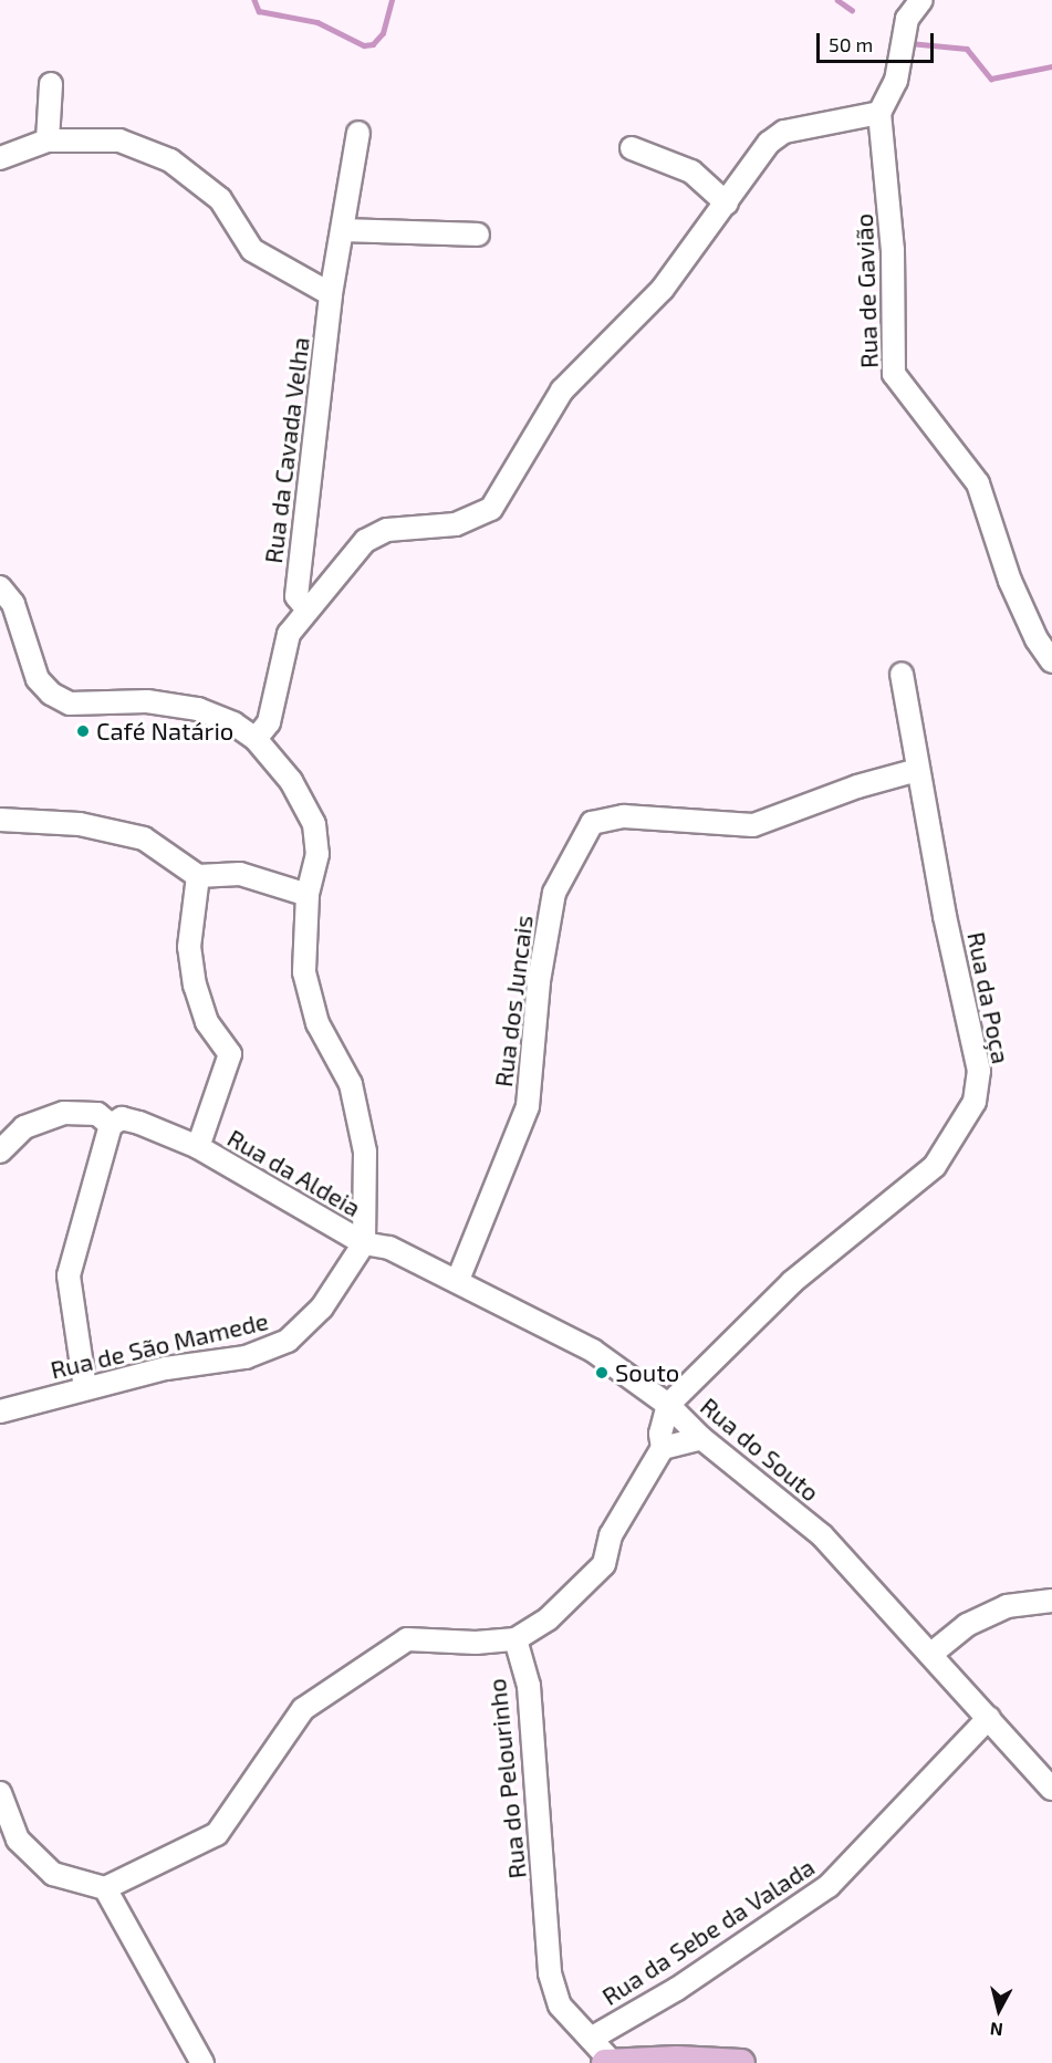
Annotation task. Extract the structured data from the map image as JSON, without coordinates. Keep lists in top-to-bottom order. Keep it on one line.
{"streets":{"street":["Rua de Gavião","Rua da Cavada Velha","Rua da Poça","Rua dos Juncais","Rua da Aldeia","Rua de São Mamede","Rua do Souto","Rua do Pelourinho","Rua da Sebe da Valada"]},"crossings":[["Rua da Poça","Rua dos Juncais"],["Rua da Poça","Rua do Souto"],["Rua dos Juncais","Rua do Souto"],["Rua da Aldeia","Rua de São Mamede"],["Rua da Aldeia","Rua do Souto"],["Rua de São Mamede","Rua do Souto"],["Rua do Souto","Rua da Sebe da Valada"],["Rua do Pelourinho","Rua da Sebe da Valada"]],"places":["Café Natário","Souto"],"scale_bar":"50 m","north":"bottom"}
